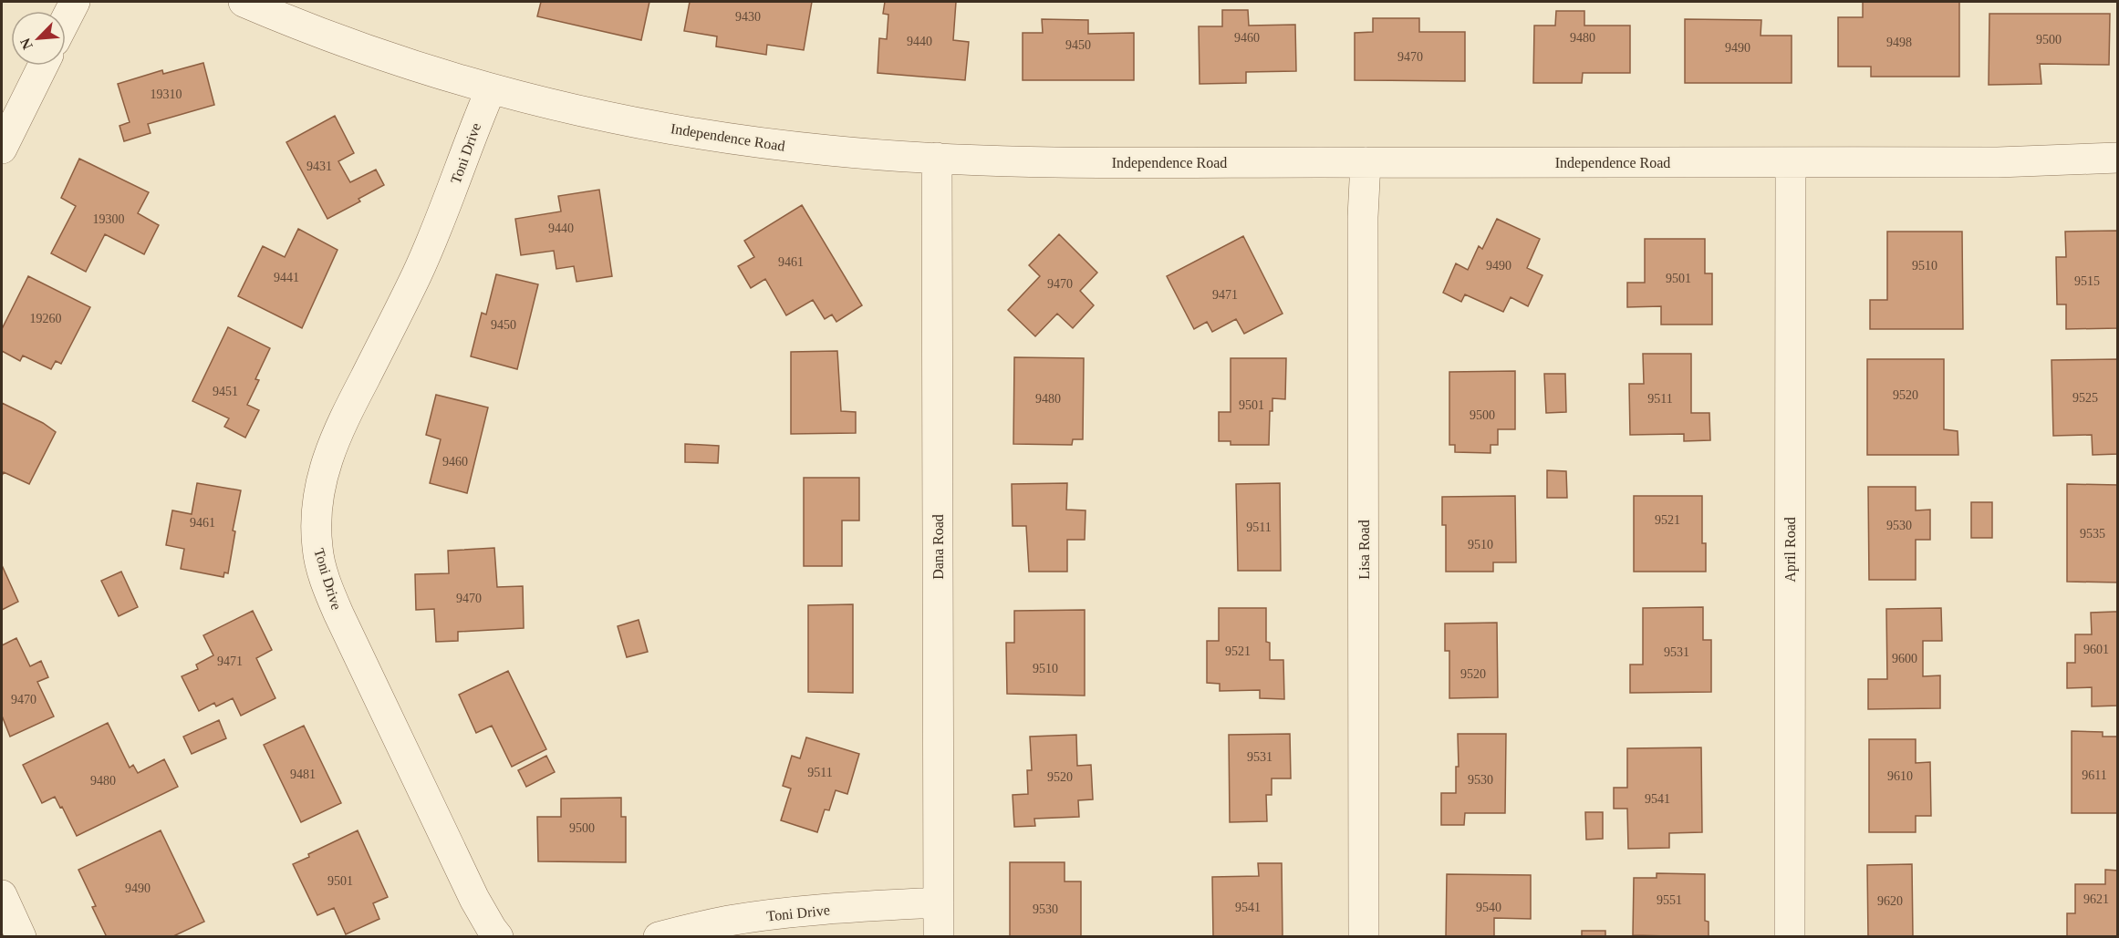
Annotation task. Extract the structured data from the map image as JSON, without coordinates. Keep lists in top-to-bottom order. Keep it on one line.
{"streets":{"street":["Independence Road","Toni Drive","Dana Road","Lisa Road","April Road"]},"crossings":[["Independence Road","Toni Drive"],["Independence Road","Dana Road"],["Independence Road","Lisa Road"],["Independence Road","April Road"],["Toni Drive","Dana Road"]],"house_numbers":["9430","9460","9480","9500","9440","9498","9450","9490","9470","19310","9431","19300","9440","9461","9490","9510","9441","9501","9515","9470","9471","19260","9450","9451","9520","9525","9480","9511","9501","9500","9460","9521","9461","9530","9511","9535","9510","9470","9601","9521","9531","9600","9471","9510","9520","9470","9531","9511","9481","9611","9610","9520","9530","9480","9541","9500","9501","9490","9621","9551","9620","9541","9540","9530"],"north":"bottom left"}
